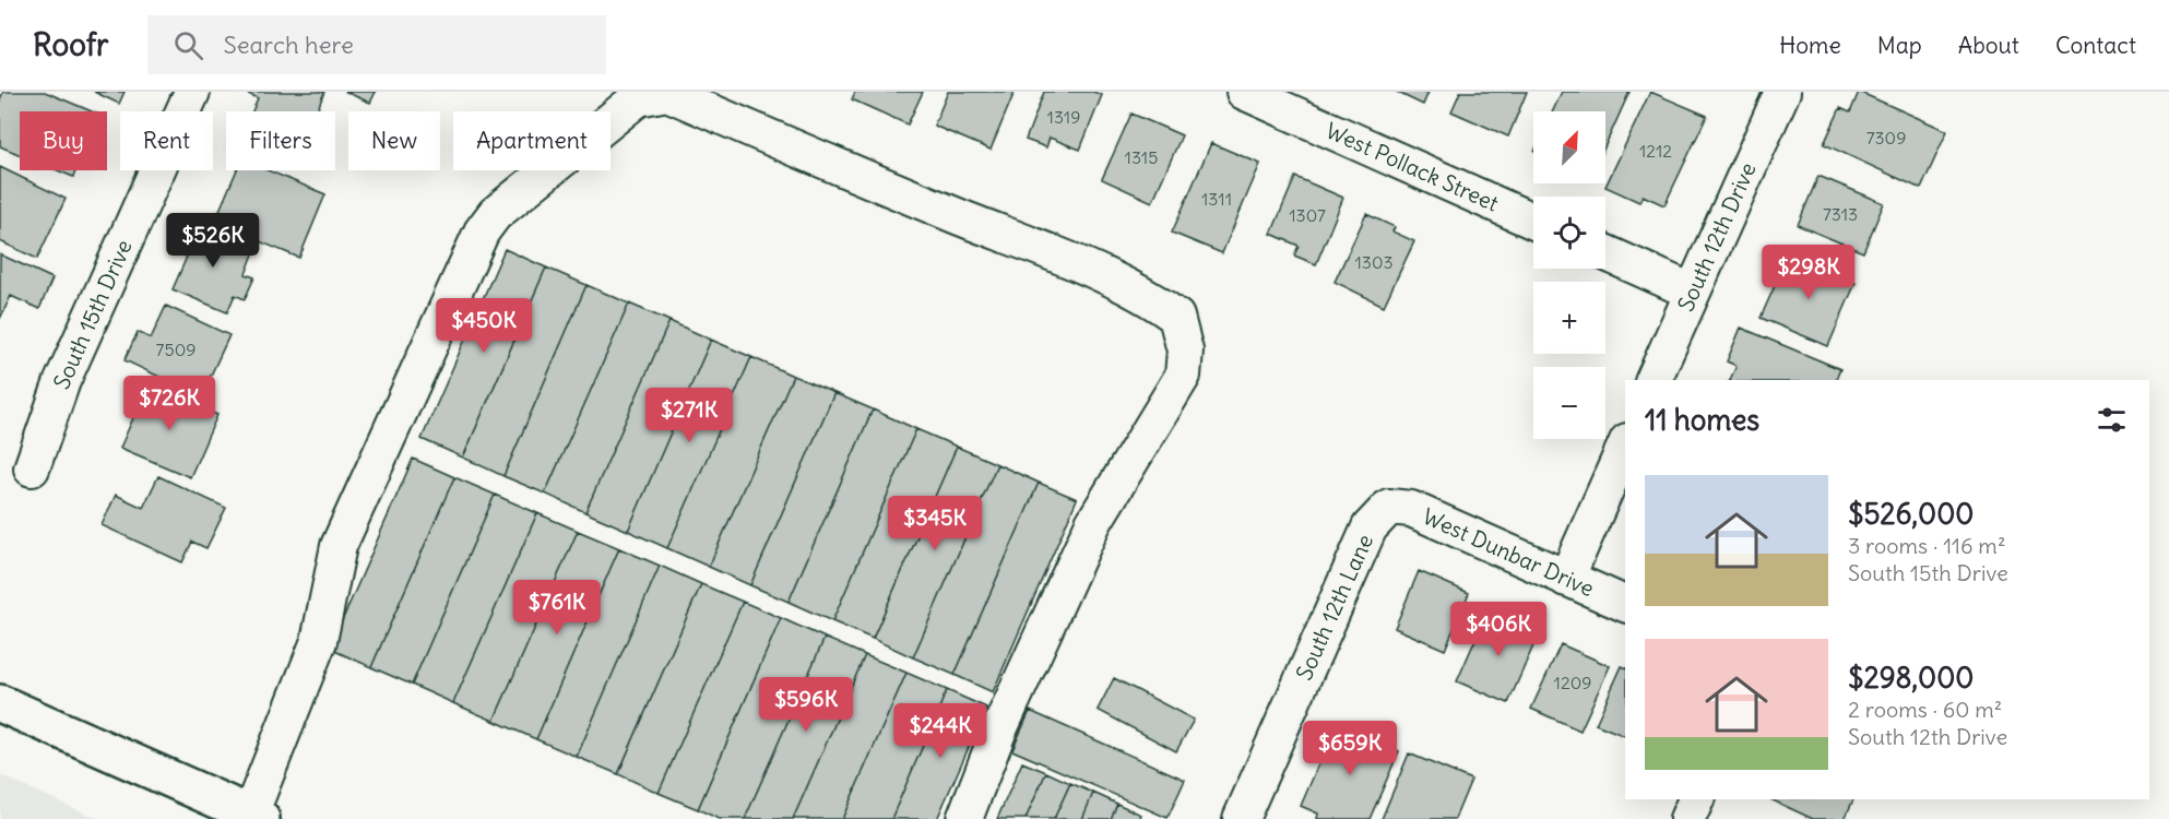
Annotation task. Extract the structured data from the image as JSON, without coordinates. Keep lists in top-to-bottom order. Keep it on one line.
{"streets":{"street":["West Pollack Street","South 12th Drive","South 15th Drive","West Dunbar Drive","South 12th Lane"]},"crossings":[["West Dunbar Drive","South 12th Lane"]],"house_numbers":["1319","7309","1212","1315","1311","7313","1307","1303","7509","1209"],"north":"top right","page":{"header":"Roofr","search":"Search here","nav":["Home","Map","About","Contact"],"map_buttons":["+","−"],"chip":["Buy","Rent","Filters","New","Apartment"],"price":["$526K","$298K","$450K","$726K","$271K","$345K","$761K","$406K","$596K","$244K","$659K"],"heading":"11 homes","list":[{"name":"$526,000","note":"3 rooms · 116 m² · South 15th Drive"},{"name":"$298,000","note":"2 rooms · 60 m² · South 12th Drive"}]}}
